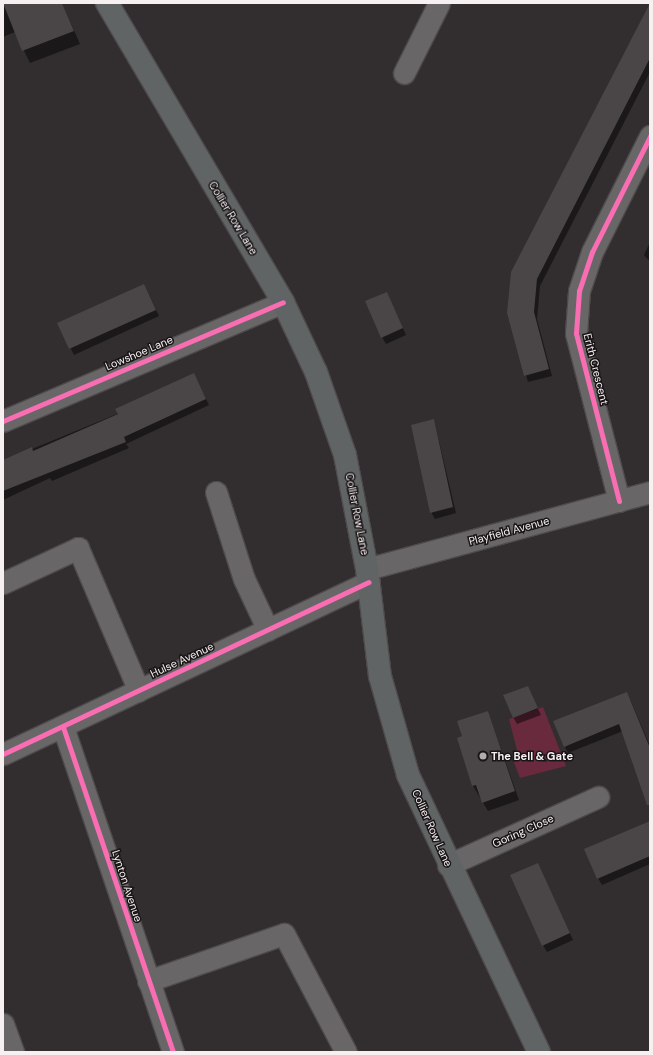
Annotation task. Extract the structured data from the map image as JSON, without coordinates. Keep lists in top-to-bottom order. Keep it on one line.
{"streets":{"main road":["Collier Row Lane"],"street":["Lowshoe Lane","Erith Crescent","Playfield Avenue","Hulse Avenue","Goring Close","Lynton Avenue"]},"crossings":[["Collier Row Lane","Lowshoe Lane"],["Collier Row Lane","Playfield Avenue"],["Collier Row Lane","Hulse Avenue"],["Collier Row Lane","Goring Close"],["Erith Crescent","Playfield Avenue"],["Playfield Avenue","Hulse Avenue"],["Hulse Avenue","Lynton Avenue"]],"places":["The Bell & Gate"]}
